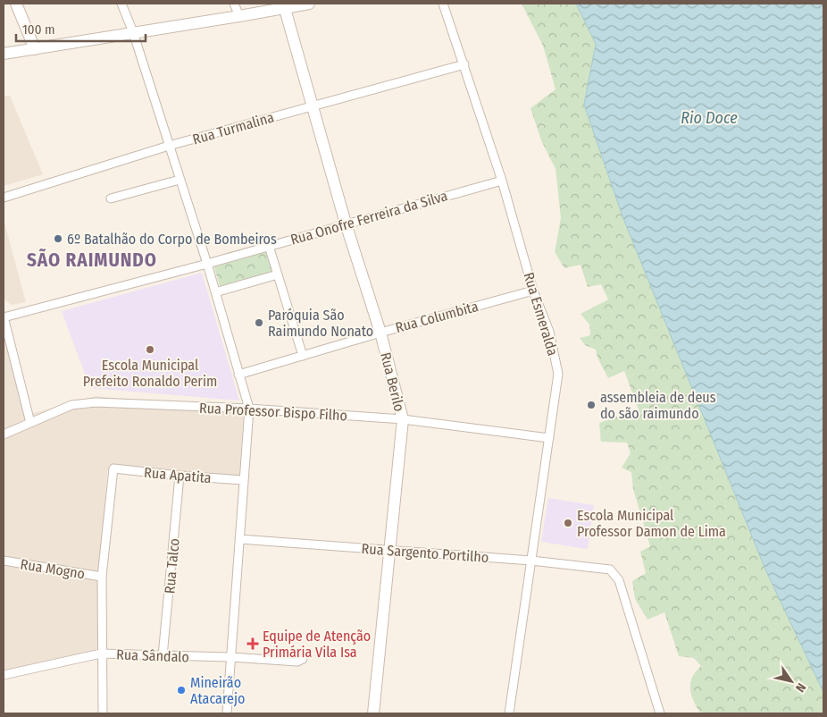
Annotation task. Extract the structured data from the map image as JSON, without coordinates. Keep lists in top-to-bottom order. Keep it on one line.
{"streets":{"street":["Rua Turmalina","Rua Onofre Ferreira da Silva","Rua Esmeralda","Rua Columbita","Rua Berilo","Rua Professor Bispo Filho","Rua Apatita","Rua Sargento Portilho","Rua Talco","Rua Mogno","Rua Sândalo"]},"crossings":[["Rua Turmalina","Rua Esmeralda"],["Rua Turmalina","Rua Berilo"],["Rua Onofre Ferreira da Silva","Rua Esmeralda"],["Rua Onofre Ferreira da Silva","Rua Berilo"],["Rua Esmeralda","Rua Columbita"],["Rua Esmeralda","Rua Professor Bispo Filho"],["Rua Esmeralda","Rua Sargento Portilho"],["Rua Columbita","Rua Berilo"],["Rua Berilo","Rua Professor Bispo Filho"],["Rua Berilo","Rua Sargento Portilho"],["Rua Apatita","Rua Talco"],["Rua Apatita","Rua Mogno"],["Rua Talco","Rua Sândalo"]],"districts":["SÃO RAIMUNDO"],"water":["Rio Doce"],"places":{"other":["6º Batalhão do Corpo de Bombeiros","Paróquia São Raimundo Nonato","Escola Municipal Prefeito Ronaldo Perim","assembleia de deus do são raimundo","Escola Municipal Professor Damon de Lima","Mineirão Atacarejo"],"health":["Equipe de Atenção Primária Vila Isa"]},"scale_bar":"100 m","north":"bottom right"}
